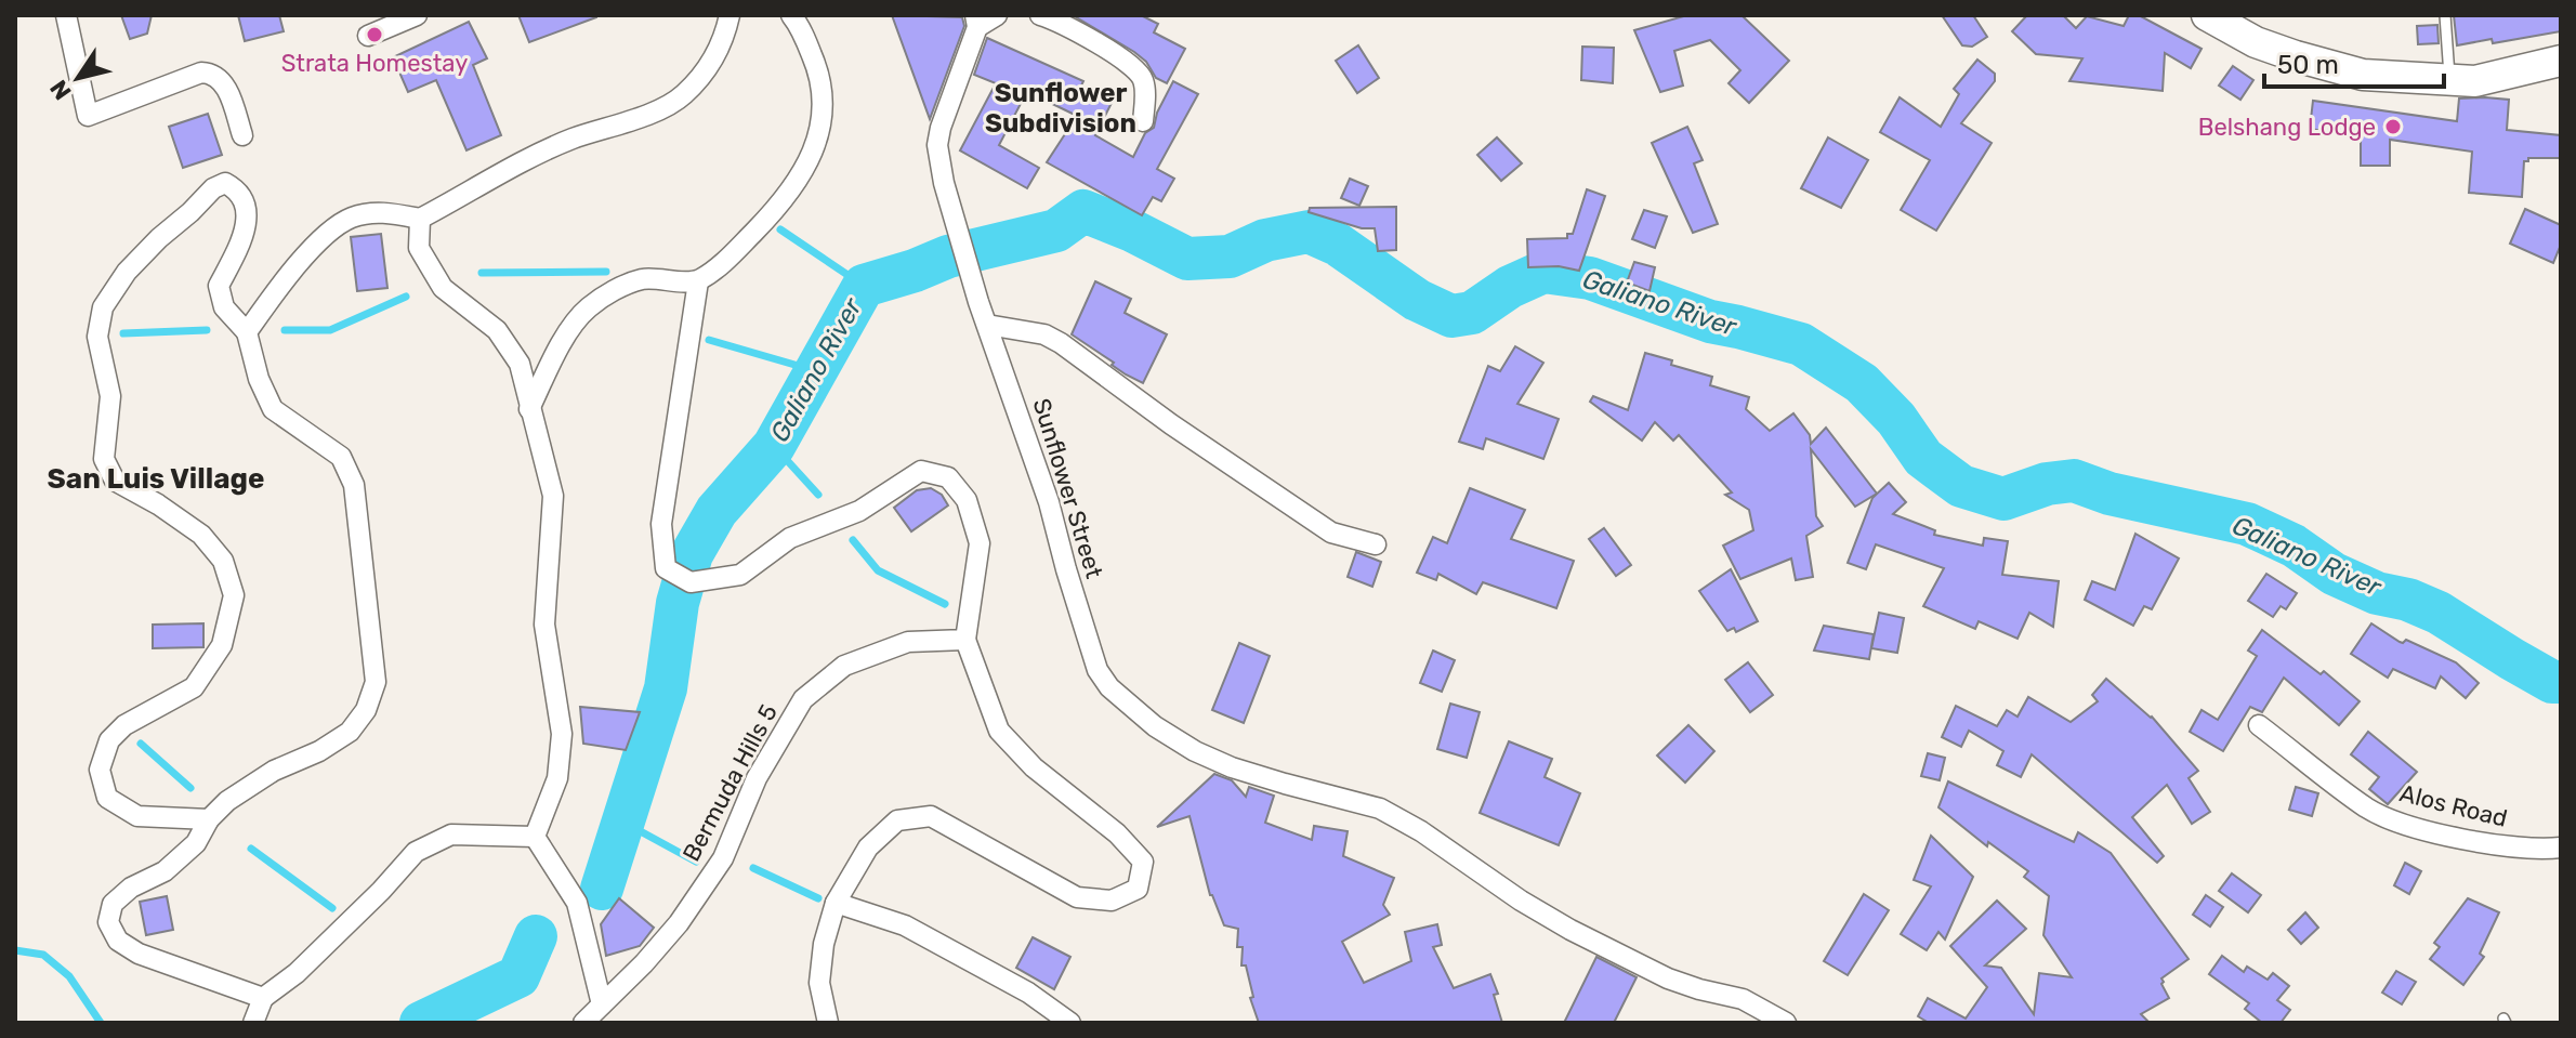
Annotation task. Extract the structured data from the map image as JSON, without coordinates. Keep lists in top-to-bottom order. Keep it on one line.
{"streets":{"street":["Sunflower Street","Bermuda Hills 5","Alos Road"]},"districts":["Sunflower Subdivision","San Luis Village"],"water":["Galiano River"],"places":["Strata Homestay","Belshang Lodge"],"scale_bar":"50 m","north":"bottom left"}
